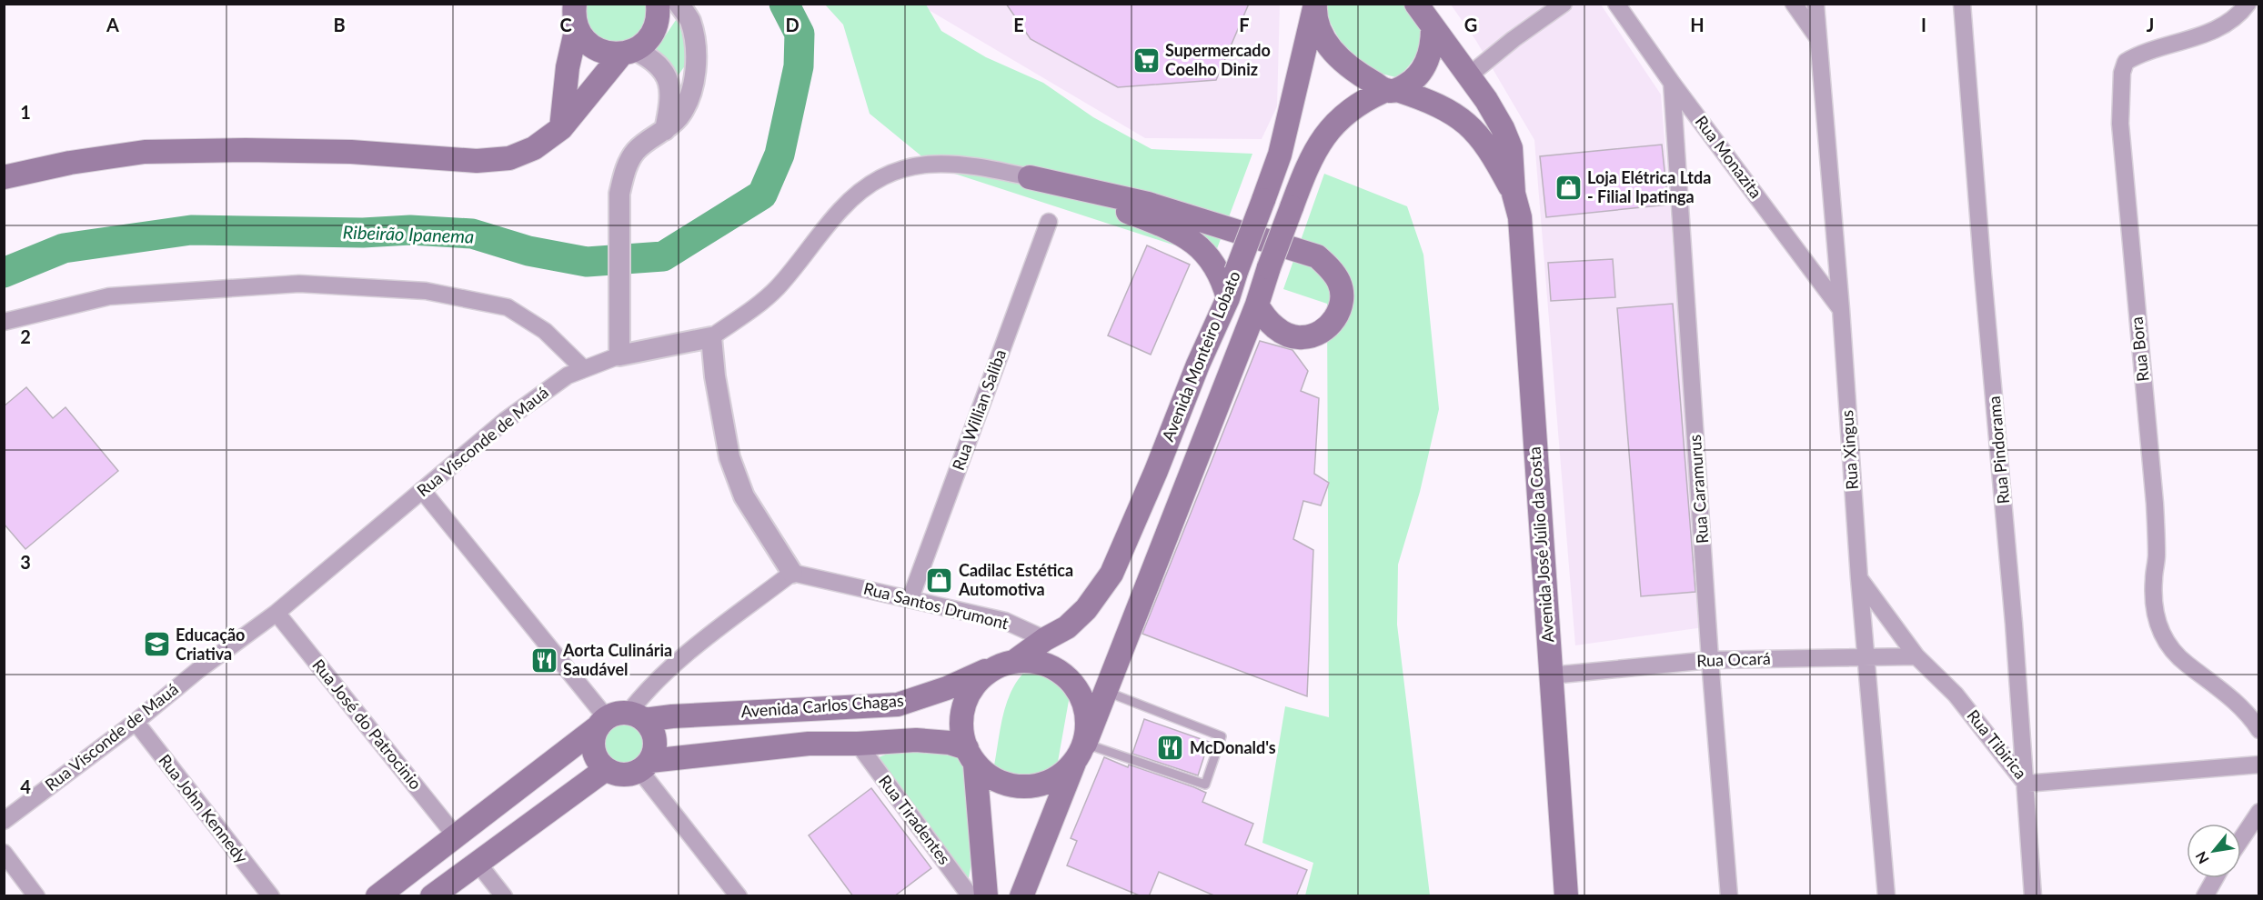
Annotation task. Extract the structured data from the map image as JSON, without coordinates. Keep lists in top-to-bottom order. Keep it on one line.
{"streets":{"main road":["Avenida Monteiro Lobato","Avenida José Júlio da Costa","Avenida Carlos Chagas"],"street":["Rua Monazita","Rua Bora","Rua Willian Saliba","Rua Visconde de Mauá","Rua Xingus","Rua Pindorama","Rua Caramurus","Rua Santos Drumont","Rua Ocará","Rua José do Patrocinio","Rua Tibirica","Rua John Kennedy","Rua Tiradentes"]},"crossings":[["Rua Monazita","Rua Xingus"],["Rua Monazita","Rua Caramurus"],["Avenida Monteiro Lobato","Avenida José Júlio da Costa"],["Avenida Monteiro Lobato","Rua Santos Drumont"],["Avenida Monteiro Lobato","Avenida Carlos Chagas"],["Rua Willian Saliba","Rua Santos Drumont"],["Rua Visconde de Mauá","Rua José do Patrocinio"],["Rua Visconde de Mauá","Rua John Kennedy"],["Rua Xingus","Rua Ocará"],["Rua Xingus","Rua Tibirica"],["Rua Pindorama","Rua Tibirica"],["Rua Caramurus","Rua Ocará"],["Avenida José Júlio da Costa","Rua Ocará"],["Rua Ocará","Rua Tibirica"]],"water":["Ribeirão Ipanema"],"places":{"supermarket":["Supermercado Coelho Diniz"],"shop":["Loja Elétrica Ltda - Filial Ipatinga","Cadilac Estética Automotiva"],"school or university":["Educação Criativa"],"restaurant":["Aorta Culinária Saudável","McDonald's"]},"north":"bottom left","grid":{"columns":["A","B","C","D","E","F","G","H","I","J"],"rows":["1","2","3","4"]}}
